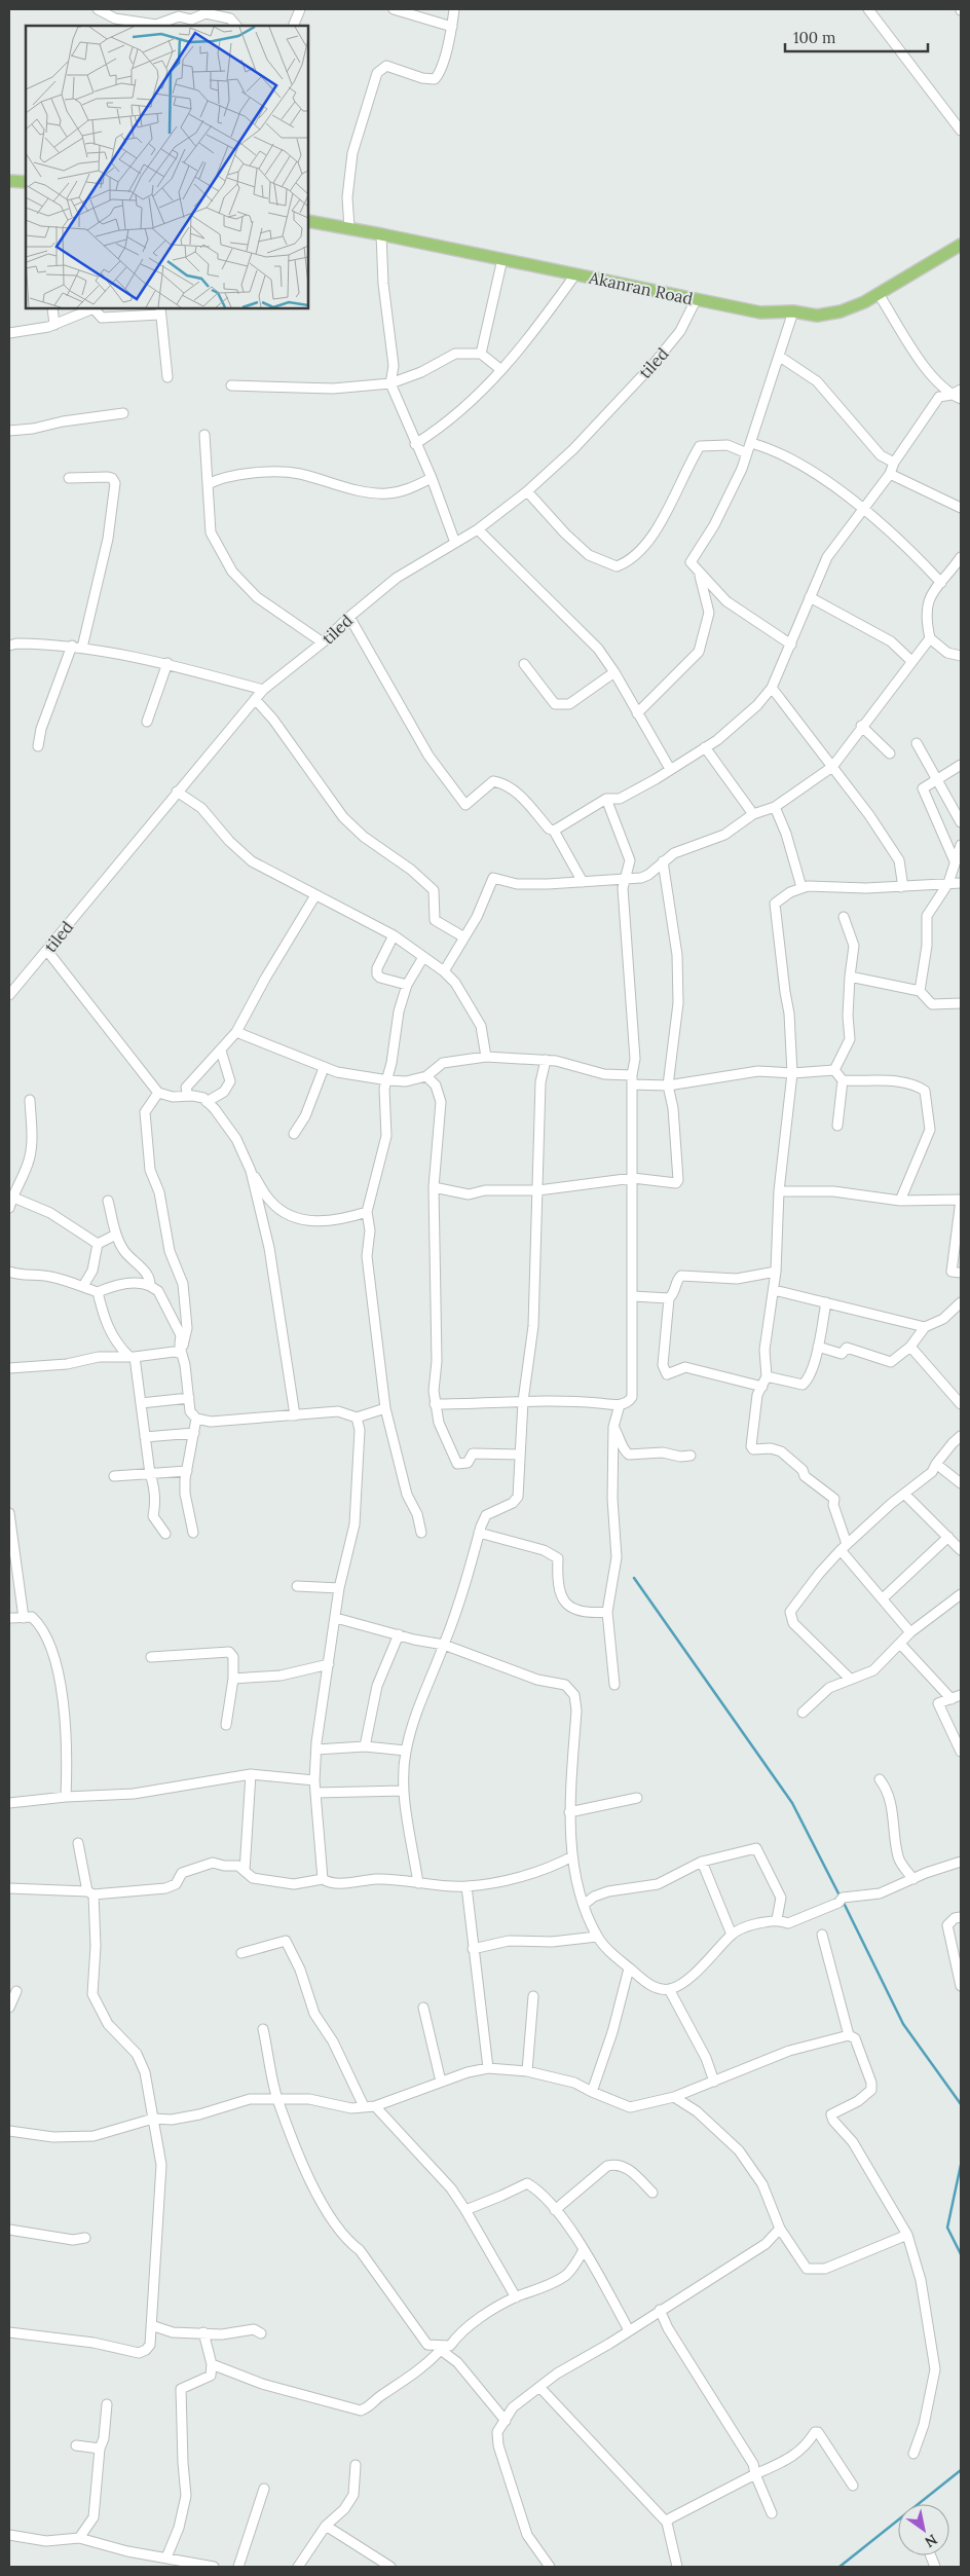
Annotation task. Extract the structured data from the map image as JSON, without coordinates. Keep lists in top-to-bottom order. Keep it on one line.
{"streets":{"main road":["Akanran Road"],"street":["tiled"]},"crossings":[["Akanran Road","tiled"]],"scale_bar":"100 m","north":"bottom right"}
